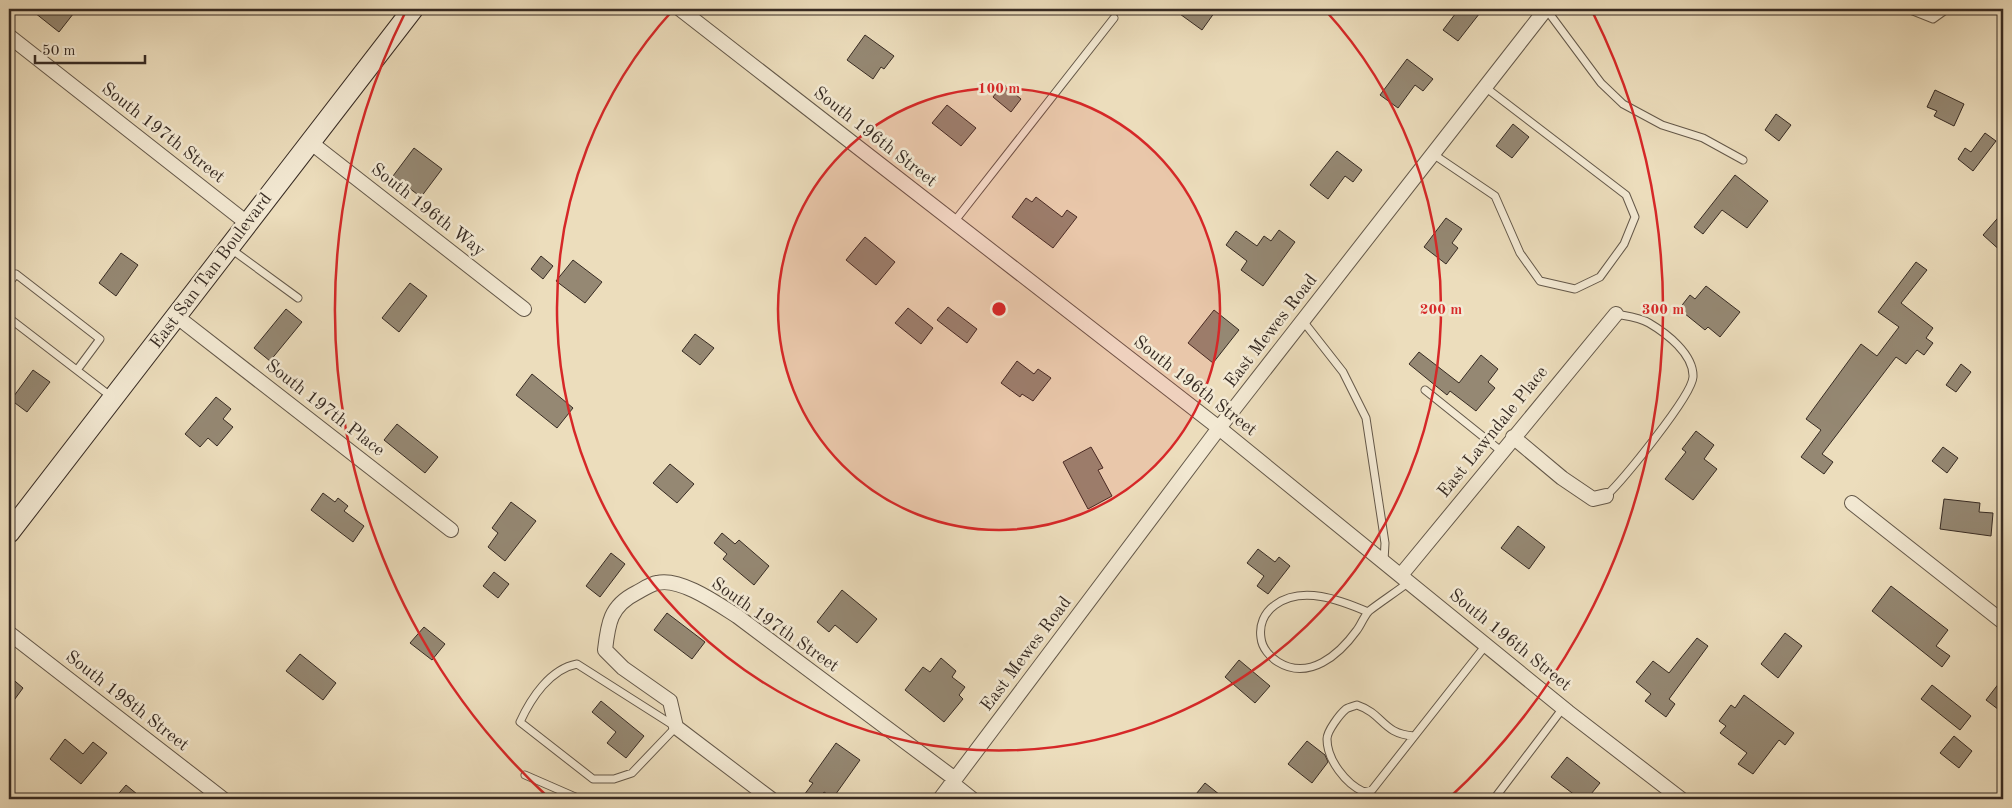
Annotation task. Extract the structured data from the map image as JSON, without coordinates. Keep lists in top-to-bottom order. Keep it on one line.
{"streets":{"street":["South 197th Street","South 196th Street","South 196th Way","East San Tan Boulevard","East Mewes Road","South 197th Place","East Lawndale Place","South 198th Street"]},"crossings":[["South 197th Street","East San Tan Boulevard"],["South 197th Street","East Mewes Road"],["South 196th Street","East Mewes Road"],["South 196th Street","East Lawndale Place"],["South 196th Way","East San Tan Boulevard"],["East San Tan Boulevard","South 197th Place"]],"scale_bar":"50 m","rings":["100 m","200 m","300 m"]}
